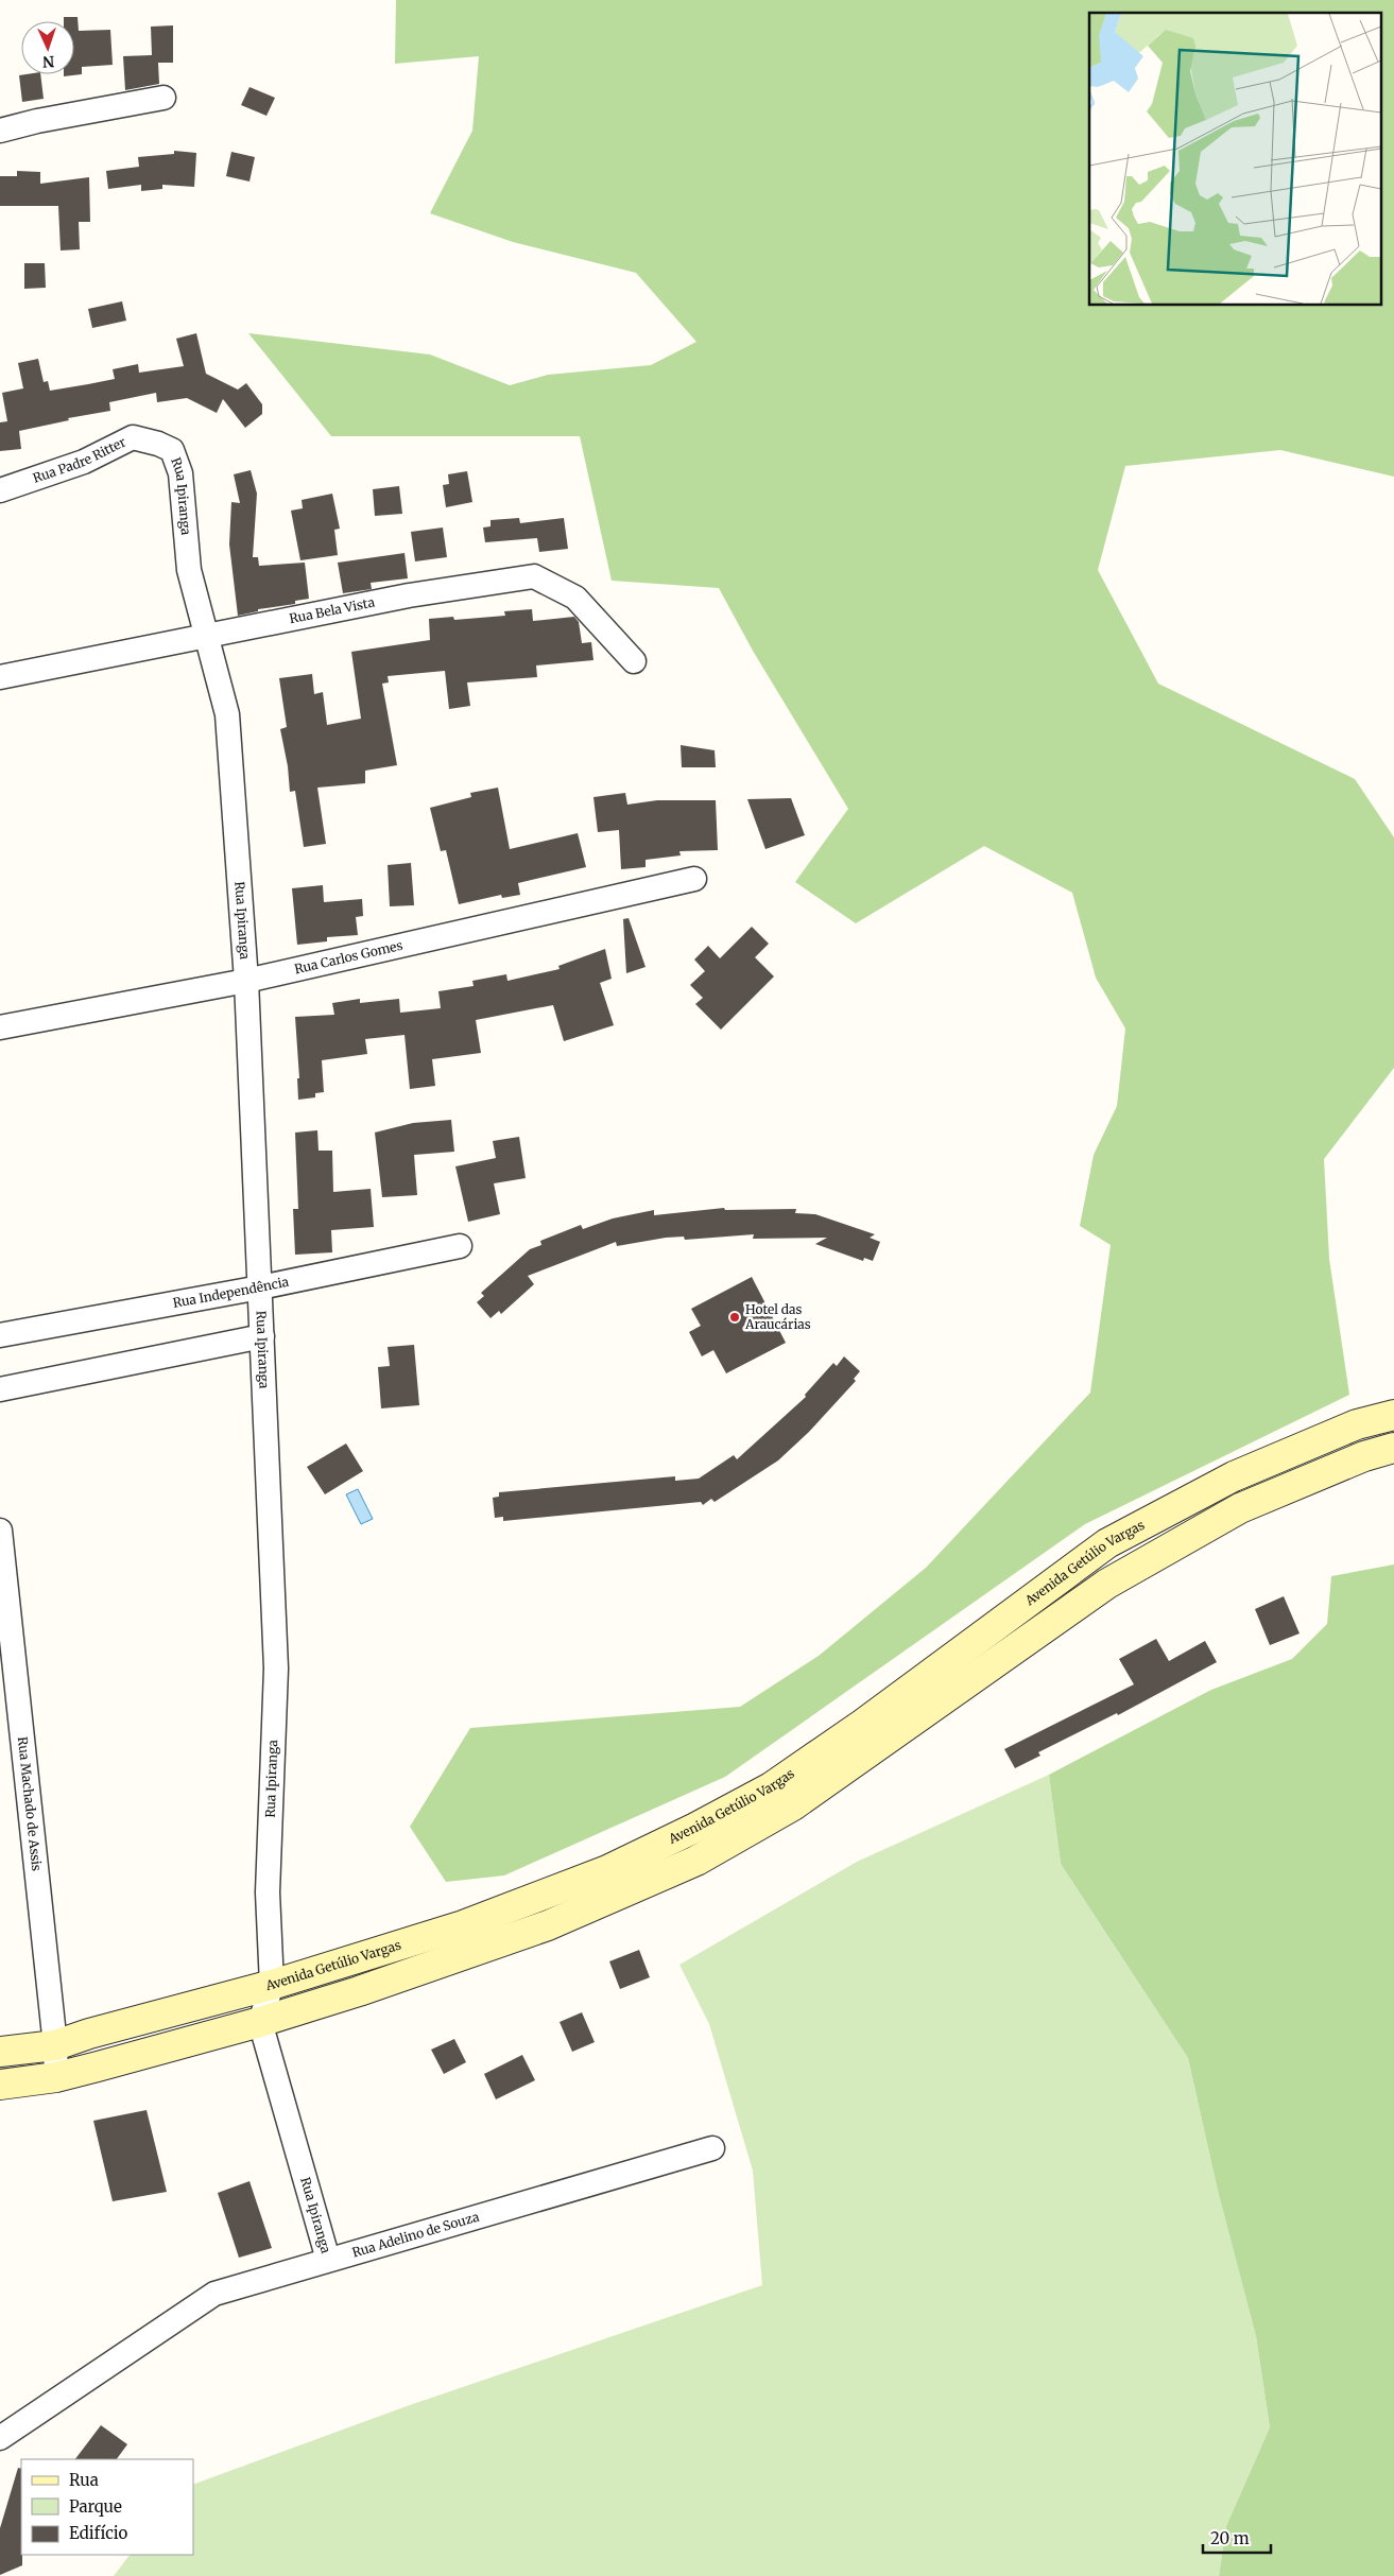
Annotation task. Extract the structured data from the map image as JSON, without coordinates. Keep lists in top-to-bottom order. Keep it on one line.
{"streets":{"main road":["Avenida Getúlio Vargas"],"street":["Rua Padre Ritter","Rua Ipiranga","Rua Bela Vista","Rua Carlos Gomes","Rua Independência","Rua Machado de Assis","Rua Adelino de Souza"]},"crossings":[["Rua Padre Ritter","Rua Ipiranga"],["Rua Ipiranga","Rua Bela Vista"],["Rua Ipiranga","Rua Carlos Gomes"],["Rua Ipiranga","Rua Independência"],["Rua Ipiranga","Avenida Getúlio Vargas"],["Rua Ipiranga","Rua Adelino de Souza"],["Avenida Getúlio Vargas","Rua Machado de Assis"]],"places":["Hotel das Araucárias"],"legend":["Rua","Parque","Edifício"],"scale_bar":"20 m","north":"bottom"}
